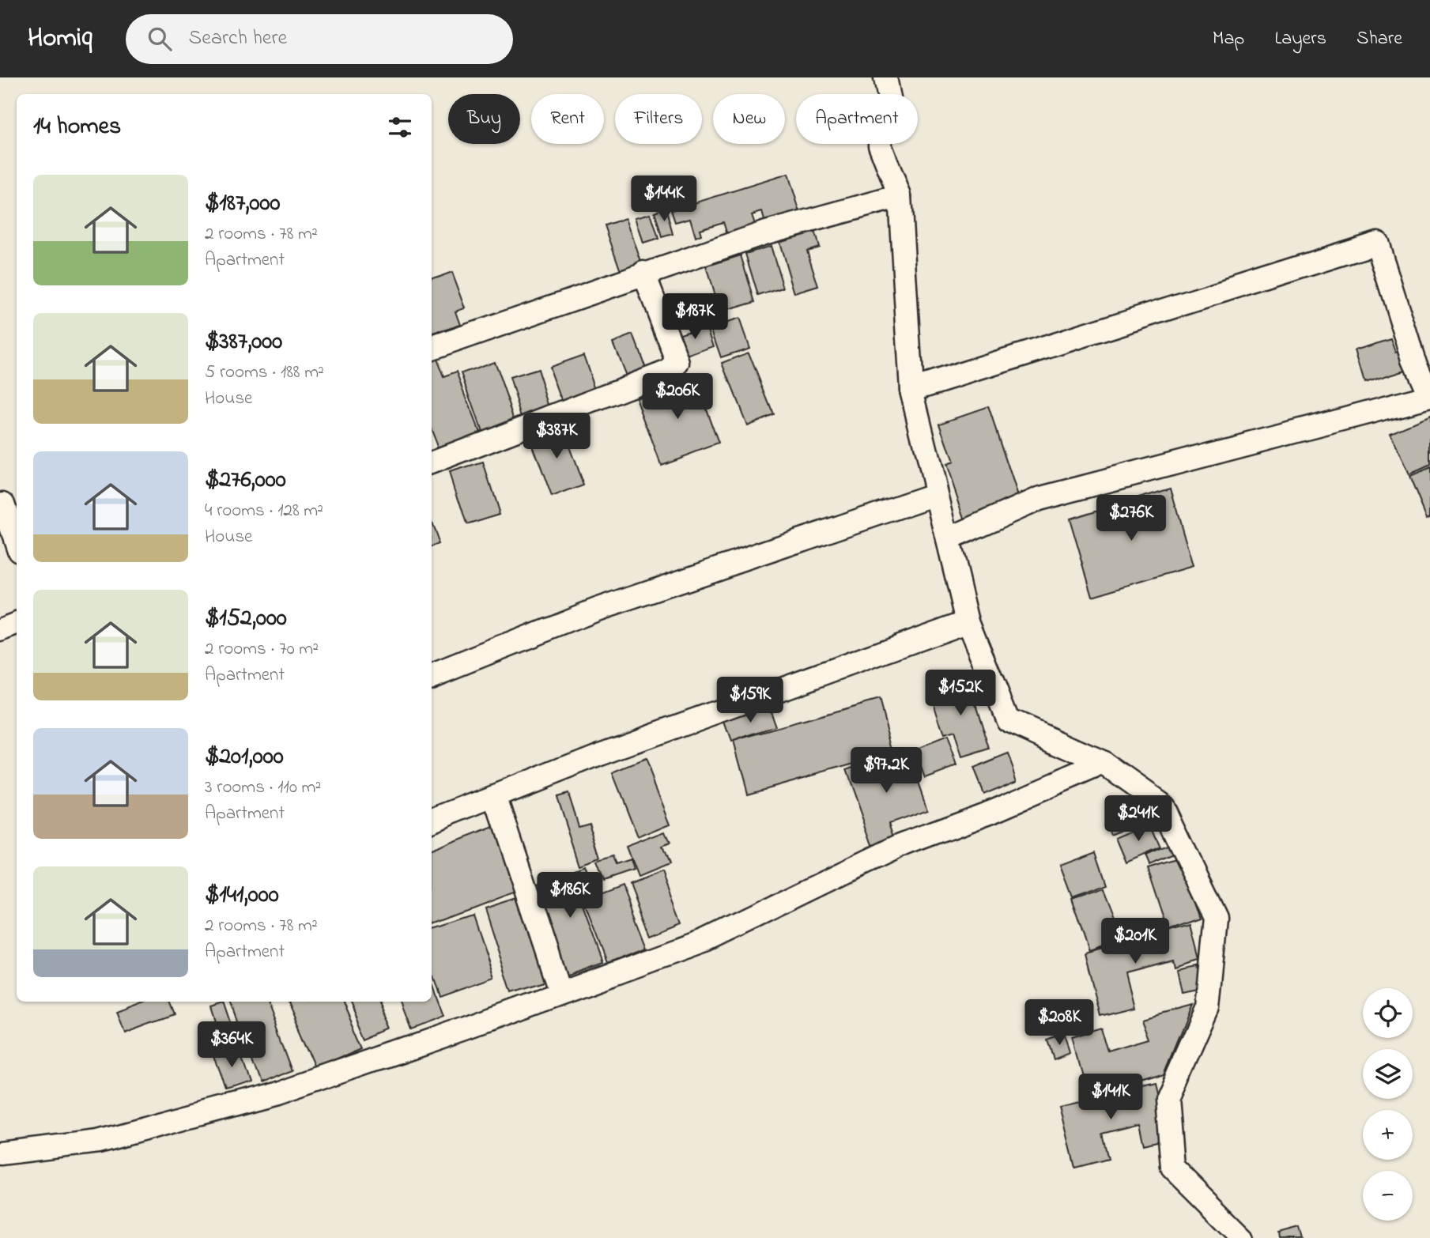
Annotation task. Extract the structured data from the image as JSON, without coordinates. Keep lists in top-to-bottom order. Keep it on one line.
{"page":{"header":"Homiq","search":"Search here","nav":["Map","Layers","Share"],"chip":["Buy","Rent","Filters","New","Apartment"],"heading":"14 homes","list":[{"name":"$187,000","note":"2 rooms · 78 m² · Apartment"},{"name":"$387,000","note":"5 rooms · 188 m² · House"},{"name":"$276,000","note":"4 rooms · 128 m² · House"},{"name":"$152,000","note":"2 rooms · 70 m² · Apartment"},{"name":"$201,000","note":"3 rooms · 110 m² · Apartment"},{"name":"$141,000","note":"2 rooms · 78 m² · Apartment"}],"price":["$144K","$187K","$206K","$387K","$276K","$152K","$159K","$97.2K","$241K","$186K","$201K","$208K","$364K","$141K"],"map_buttons":["+","−"]}}
